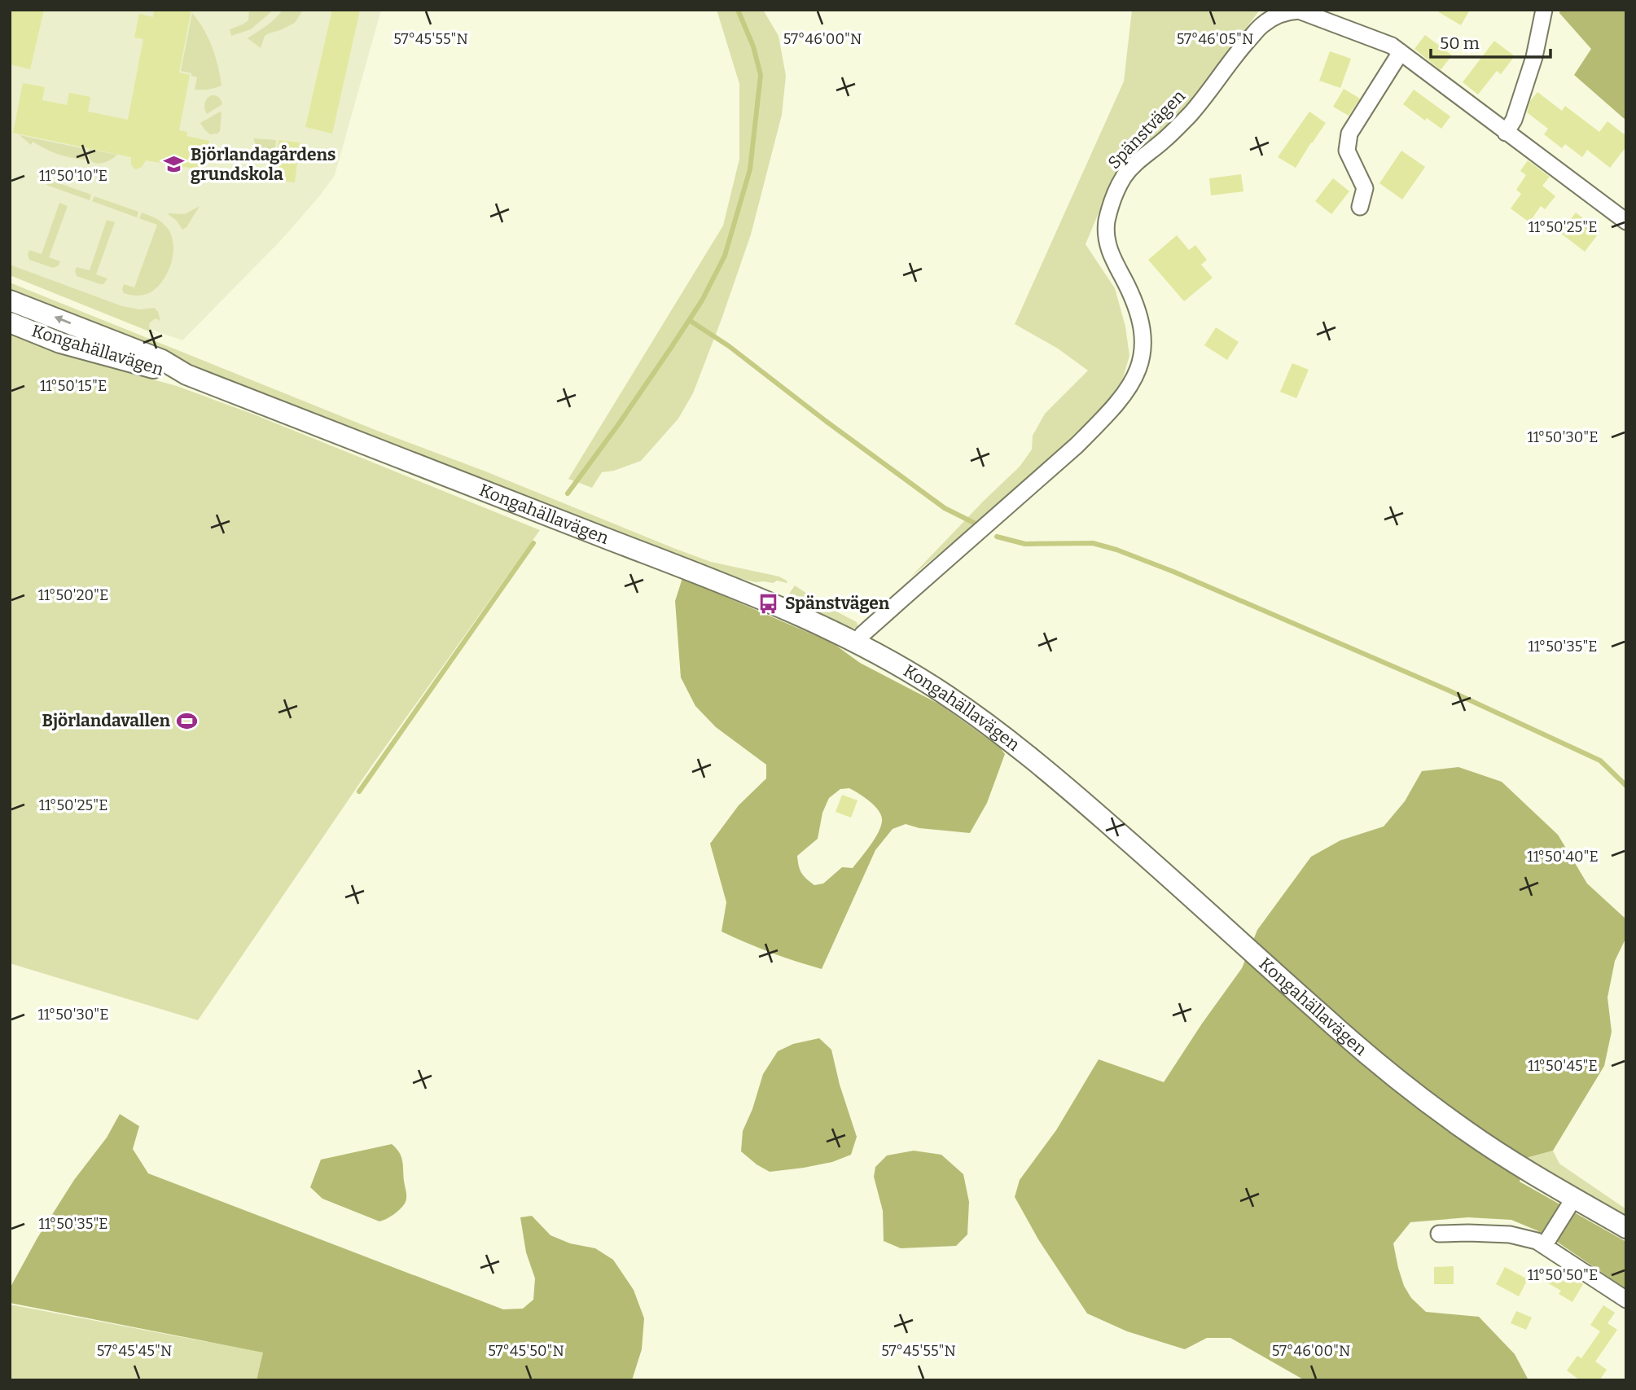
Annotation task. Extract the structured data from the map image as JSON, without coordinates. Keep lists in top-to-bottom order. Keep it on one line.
{"streets":{"street":["Spänstvägen","Kongahällavägen"]},"crossings":[["Spänstvägen","Kongahällavägen"]],"places":{"school or university":["Björlandagårdens grundskola"],"bus stop":["Spänstvägen"],"sports":["Björlandavallen"]},"scale_bar":"50 m","coordinates":["57°45'55\"N","57°46'00\"N","57°46'05\"N","11°50'10\"E","11°50'25\"E","11°50'15\"E","11°50'30\"E","11°50'20\"E","11°50'35\"E","11°50'40\"E","11°50'45\"E","11°50'50\"E","57°45'45\"N","57°45'50\"N"]}
